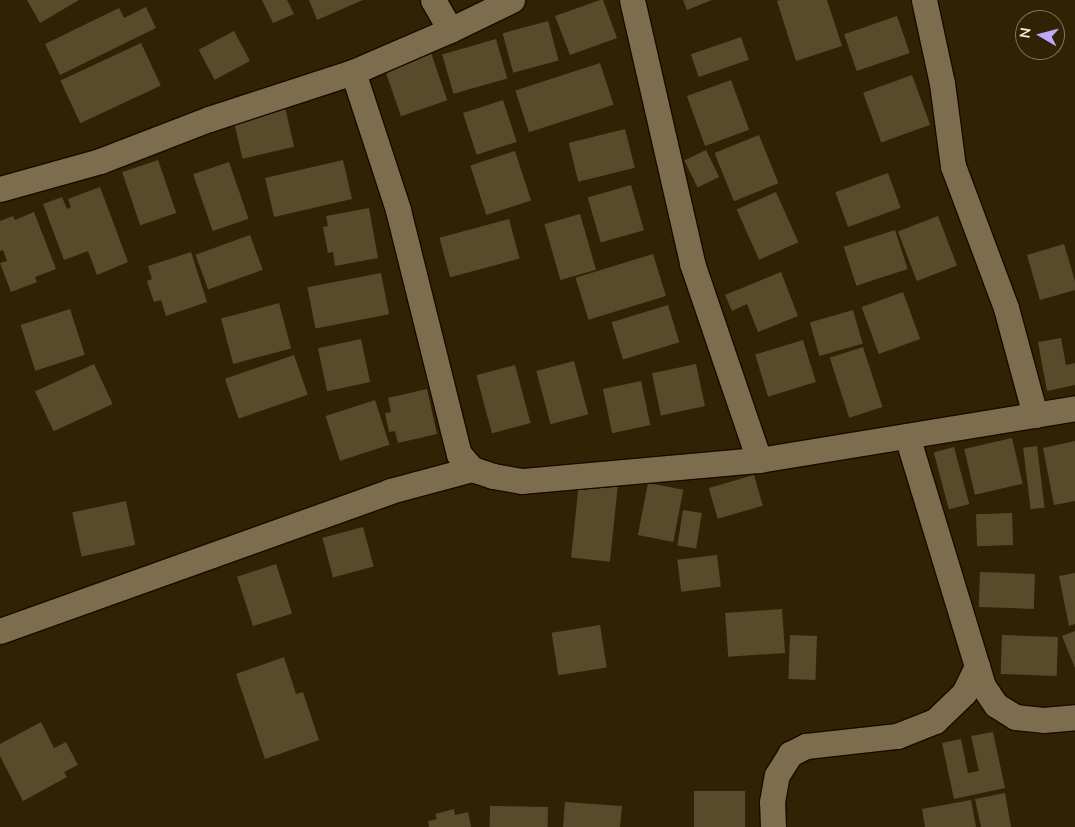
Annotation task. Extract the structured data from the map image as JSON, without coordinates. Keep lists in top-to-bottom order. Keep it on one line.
{"north":"left"}
